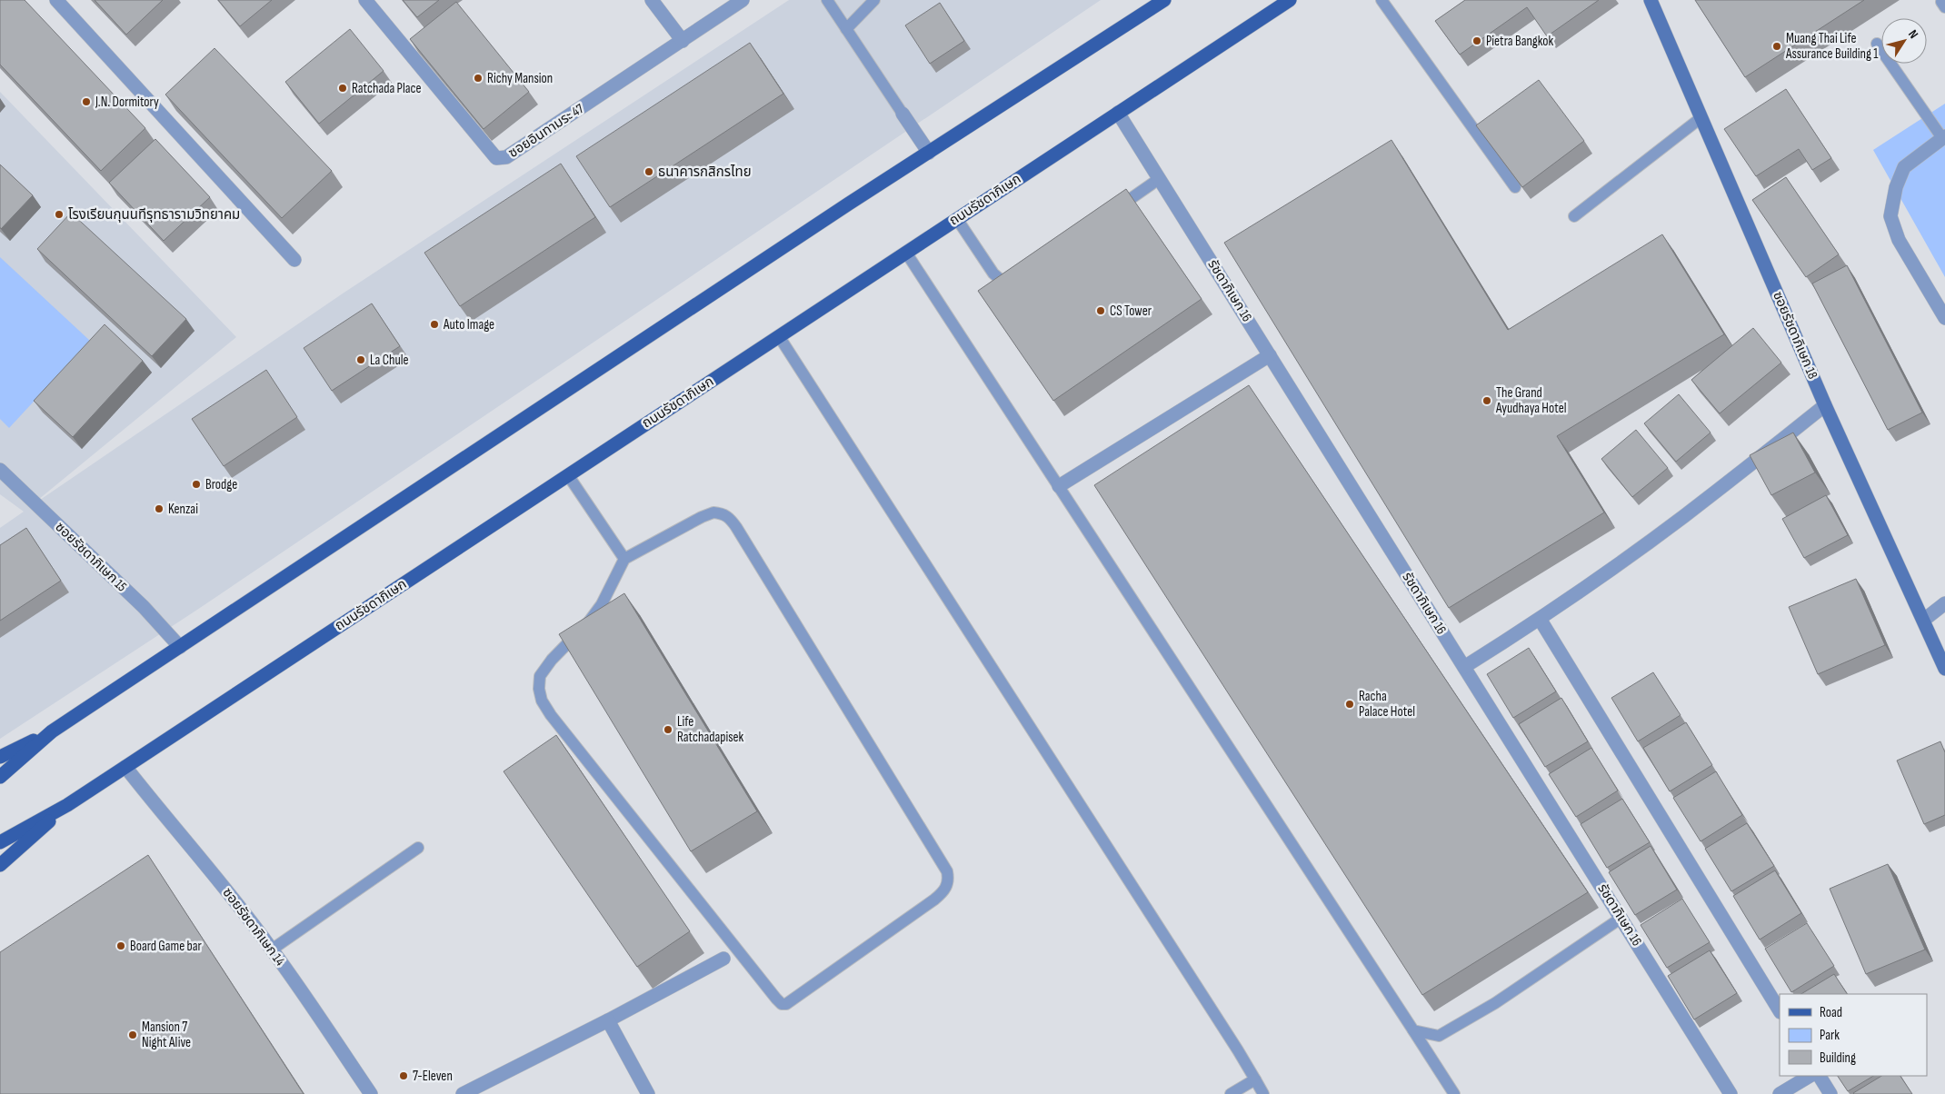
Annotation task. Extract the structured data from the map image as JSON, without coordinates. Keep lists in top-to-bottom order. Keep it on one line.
{"streets":{"main road":["ถนนรัชดาภิเษก"],"street":["ซอยอินทามระ 47","รัชดาภิเษก 16","ซอยรัชดาภิเษก 18","ซอยรัชดาภิเษก 15","ซอยรัชดาภิเษก 14"]},"crossings":[["ถนนรัชดาภิเษก","รัชดาภิเษก 16"],["ถนนรัชดาภิเษก","ซอยรัชดาภิเษก 14"]],"places":["Pietra Bangkok","Muang Thai Life Assurance Building 1","Richy Mansion","Ratchada Place","J.N. Dormitory","ธนาคารกสิกรไทย","โรงเรียนกุนนทีรุทธารามวิทยาคม","CS Tower","Auto Image","La Chule","The Grand Ayudhaya Hotel","Brodge","Kenzai","Racha Palace Hotel","Life Ratchadapisek","Board Game bar","Mansion 7 Night Alive","7-Eleven"],"legend":["Road","Park","Building"],"north":"top right"}
